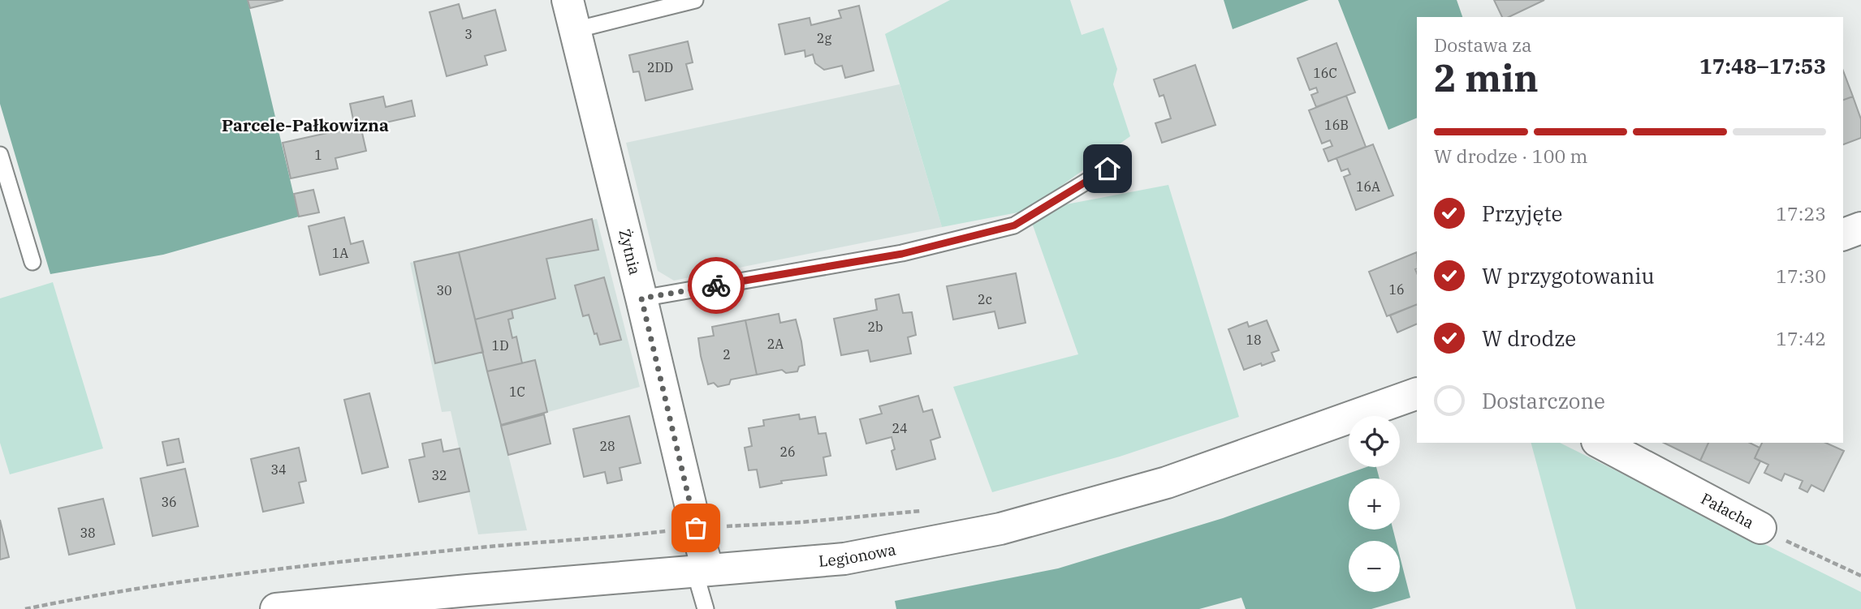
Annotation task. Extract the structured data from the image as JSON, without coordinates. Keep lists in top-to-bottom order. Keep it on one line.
{"streets":{"main road":["Żytnia","Pałacha","Legionowa"]},"crossings":[["Żytnia","Legionowa"]],"districts":["Parcele-Pałkowizna"],"house_numbers":["3","2g","2DD","16C","16B","1","16A","1A","16","30","2c","2b","18","2A","1D","2","1C","24","28","26","34","32","36","38"],"page":{"heading":["2 min","Dostawa za","17:48–17:53"],"bar":"W drodze · 100 m","list":[["Przyjęte","17:23"],["W przygotowaniu","17:30"],["W drodze","17:42"],"Dostarczone"],"map_buttons":["+","−"]}}
